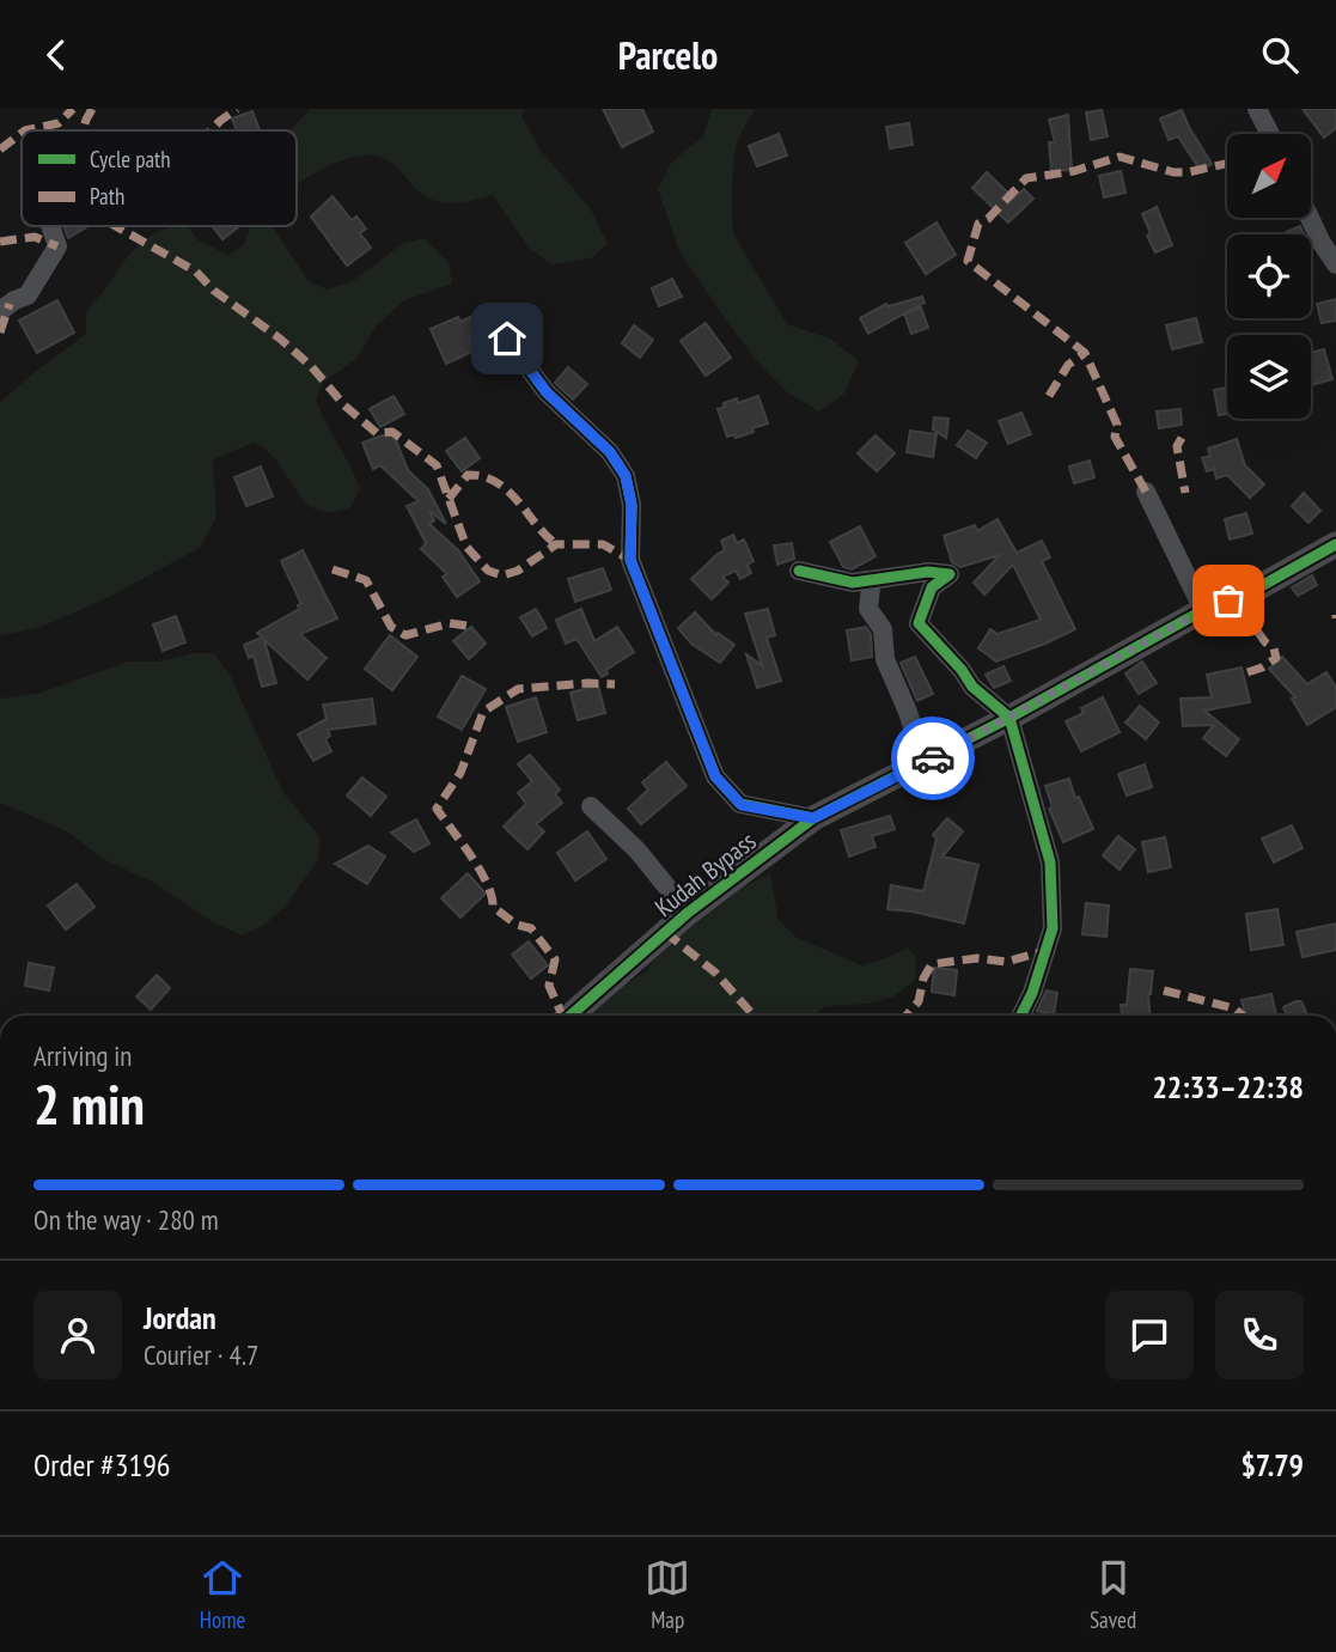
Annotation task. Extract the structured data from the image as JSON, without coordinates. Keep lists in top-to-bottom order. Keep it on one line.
{"streets":{"street":["Kudah Bypass"]},"legend":["Cycle path","Path"],"north":"top right","page":{"header":"Parcelo","heading":["2 min","Arriving in","22:33–22:38"],"panel":["Jordan","Courier · 4.7","Order #3196","$7.79"],"bar":"On the way · 280 m","tabs":["Home","Map","Saved"]}}
